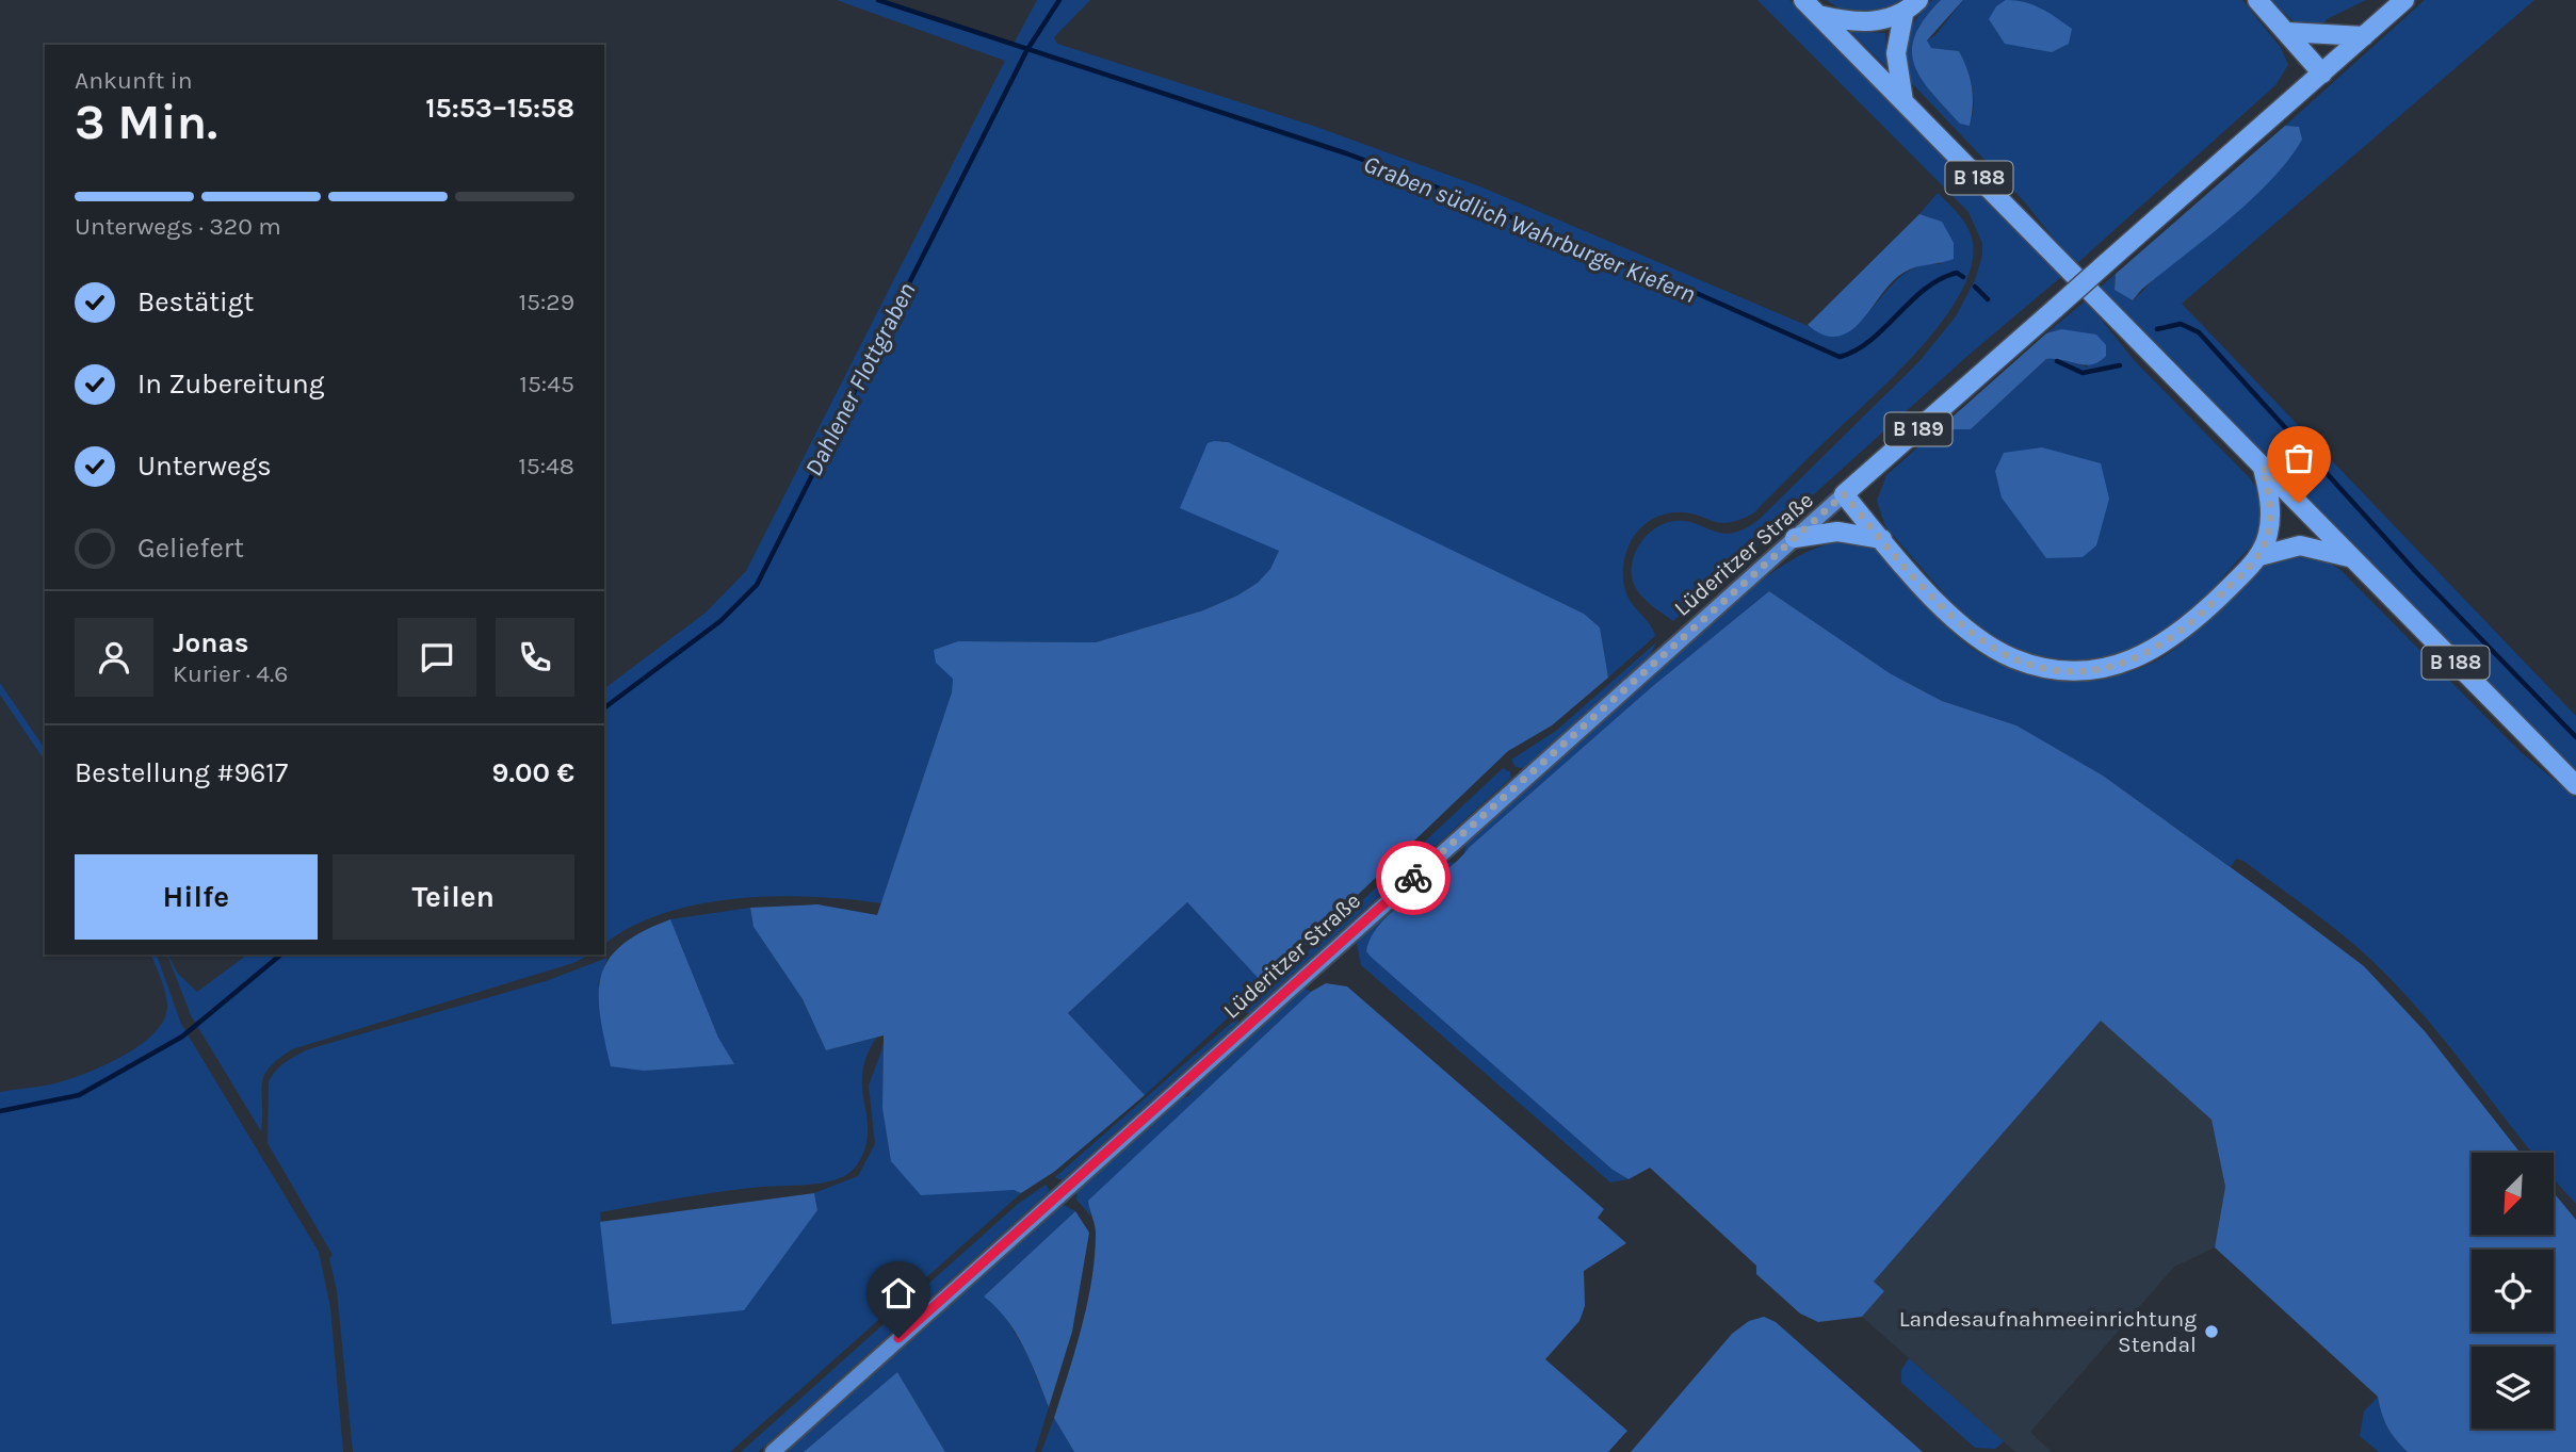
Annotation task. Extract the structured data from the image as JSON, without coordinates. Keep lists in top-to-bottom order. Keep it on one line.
{"streets":{"main road":["B 188","B 189","Lüderitzer Straße"]},"crossings":[["B 189","Lüderitzer Straße"]],"water":["Graben südlich Wahrburger Kiefern","Dahlener Flottgraben"],"places":["Landesaufnahmeeinrichtung Stendal"],"north":"bottom left","page":{"heading":["3 Min.","Ankunft in","15:53–15:58"],"panel":["Jonas","Kurier · 4.6","Bestellung #9617","9.00 €"],"bar":"Unterwegs · 320 m","list":[["Bestätigt","15:29"],["In Zubereitung","15:45"],["Unterwegs","15:48"],"Geliefert"],"buttons":["Hilfe","Teilen"]}}
